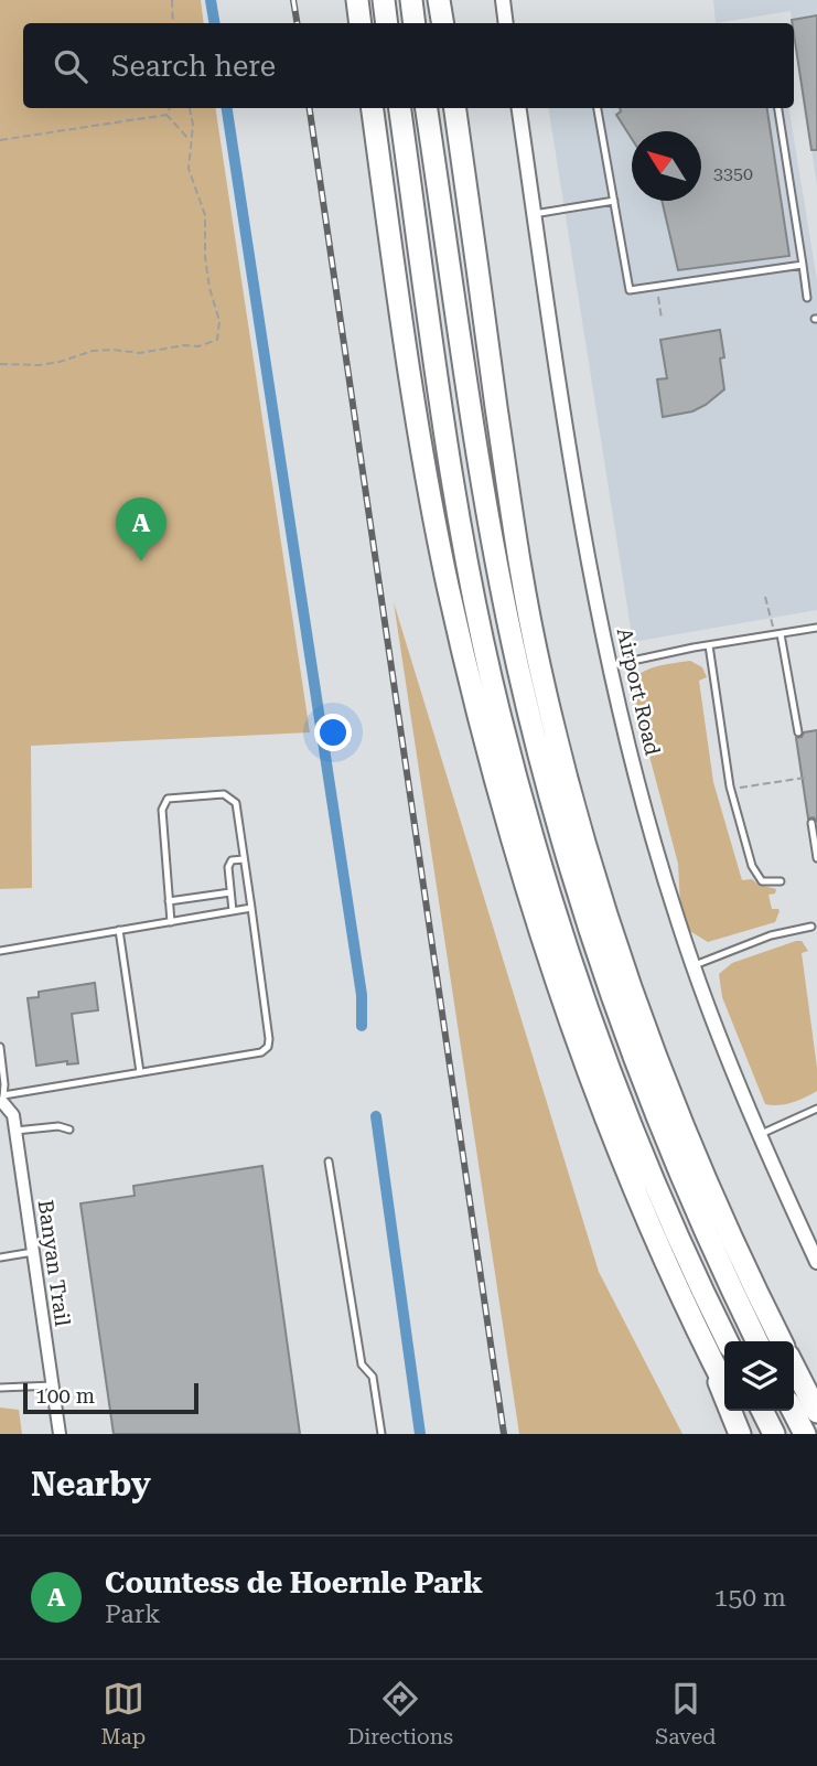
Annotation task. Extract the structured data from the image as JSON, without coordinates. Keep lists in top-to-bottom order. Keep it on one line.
{"streets":{"street":["Airport Road","Banyan Trail"]},"house_numbers":["3350"],"scale_bar":"100 m","north":"top left","page":{"search":"Search here","pins":"A","scale":"100 m","heading":"Nearby","list":[{"mark":"A","name":"Countess de Hoernle Park","note":"Park","value":"150 m"}],"nav":["Map","Directions","Saved"]}}
